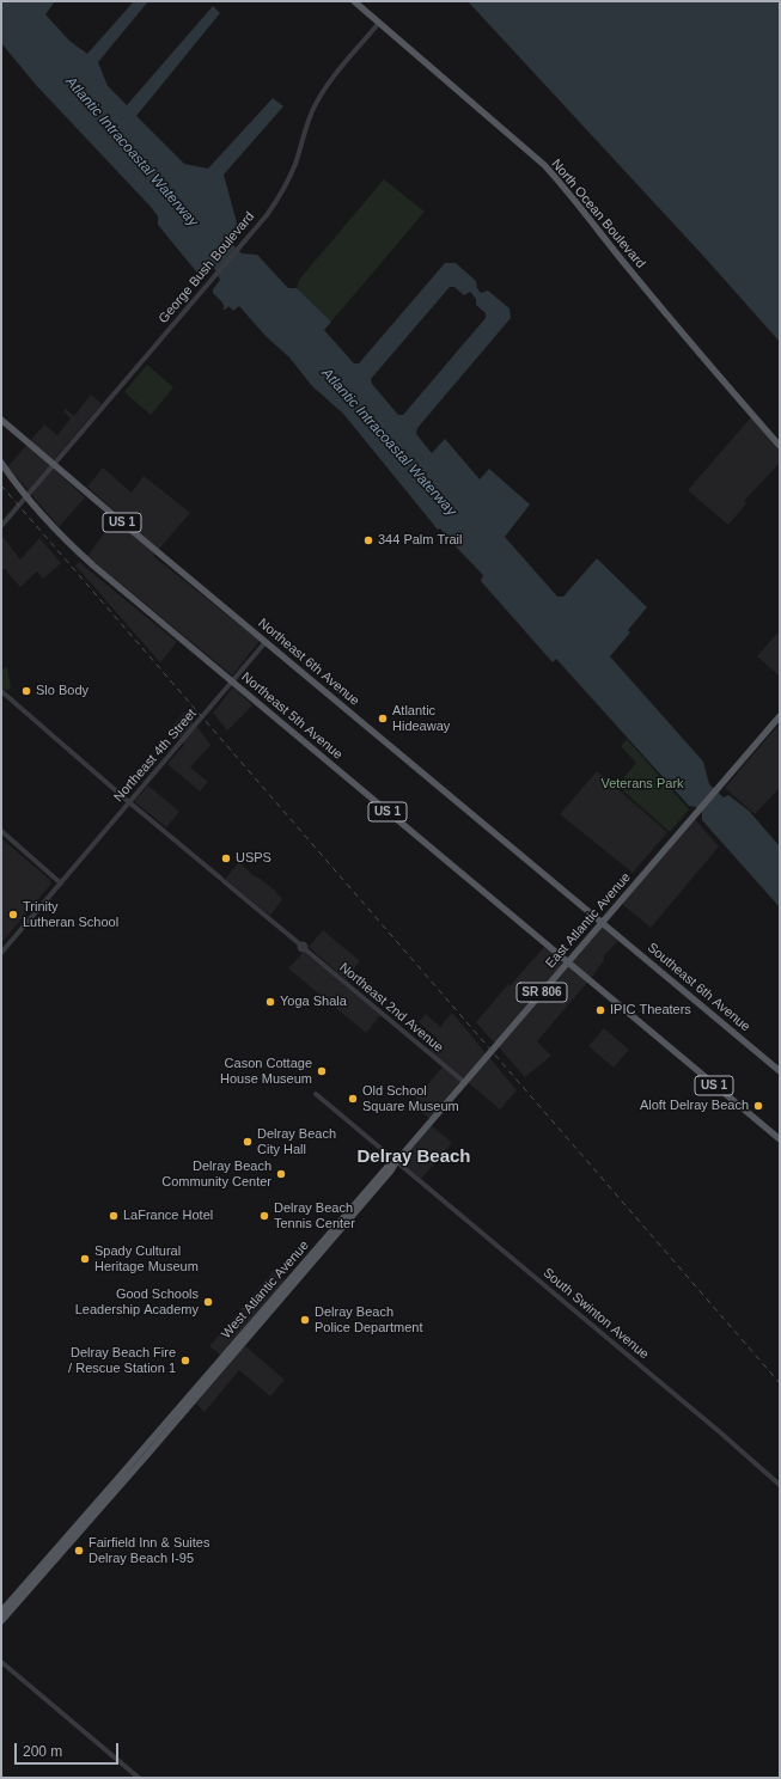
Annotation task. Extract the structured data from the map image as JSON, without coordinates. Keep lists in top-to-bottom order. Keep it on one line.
{"streets":{"main road":["North Ocean Boulevard","US 1","Northeast 6th Avenue","Northeast 5th Avenue","East Atlantic Avenue","Southeast 6th Avenue","SR 806","West Atlantic Avenue"],"street":["George Bush Boulevard","Northeast 4th Street","Northeast 2nd Avenue","South Swinton Avenue"]},"crossings":[["North Ocean Boulevard","George Bush Boulevard"],["George Bush Boulevard","Northeast 6th Avenue"],["George Bush Boulevard","Northeast 5th Avenue"],["US 1","Northeast 5th Avenue"],["US 1","East Atlantic Avenue"],["Northeast 6th Avenue","Northeast 4th Street"],["Northeast 6th Avenue","East Atlantic Avenue"],["Northeast 6th Avenue","Southeast 6th Avenue"],["Northeast 5th Avenue","Northeast 4th Street"],["Northeast 5th Avenue","East Atlantic Avenue"],["Northeast 4th Street","Northeast 2nd Avenue"],["East Atlantic Avenue","Southeast 6th Avenue"],["East Atlantic Avenue","SR 806"],["East Atlantic Avenue","Northeast 2nd Avenue"],["East Atlantic Avenue","West Atlantic Avenue"],["East Atlantic Avenue","South Swinton Avenue"],["SR 806","West Atlantic Avenue"],["SR 806","South Swinton Avenue"],["West Atlantic Avenue","South Swinton Avenue"]],"districts":["Delray Beach"],"water":["Atlantic Intracoastal Waterway"],"parks":["Veterans Park"],"places":["344 Palm Trail","Slo Body","Atlantic Hideaway","USPS","Trinity Lutheran School","Yoga Shala","IPIC Theaters","Cason Cottage House Museum","Old School Square Museum","Aloft Delray Beach","Delray Beach City Hall","Delray Beach Community Center","LaFrance Hotel","Delray Beach Tennis Center","Spady Cultural Heritage Museum","Good Schools Leadership Academy","Delray Beach Police Department","Delray Beach Fire / Rescue Station 1","Fairfield Inn & Suites Delray Beach I-95"],"scale_bar":"200 m"}
